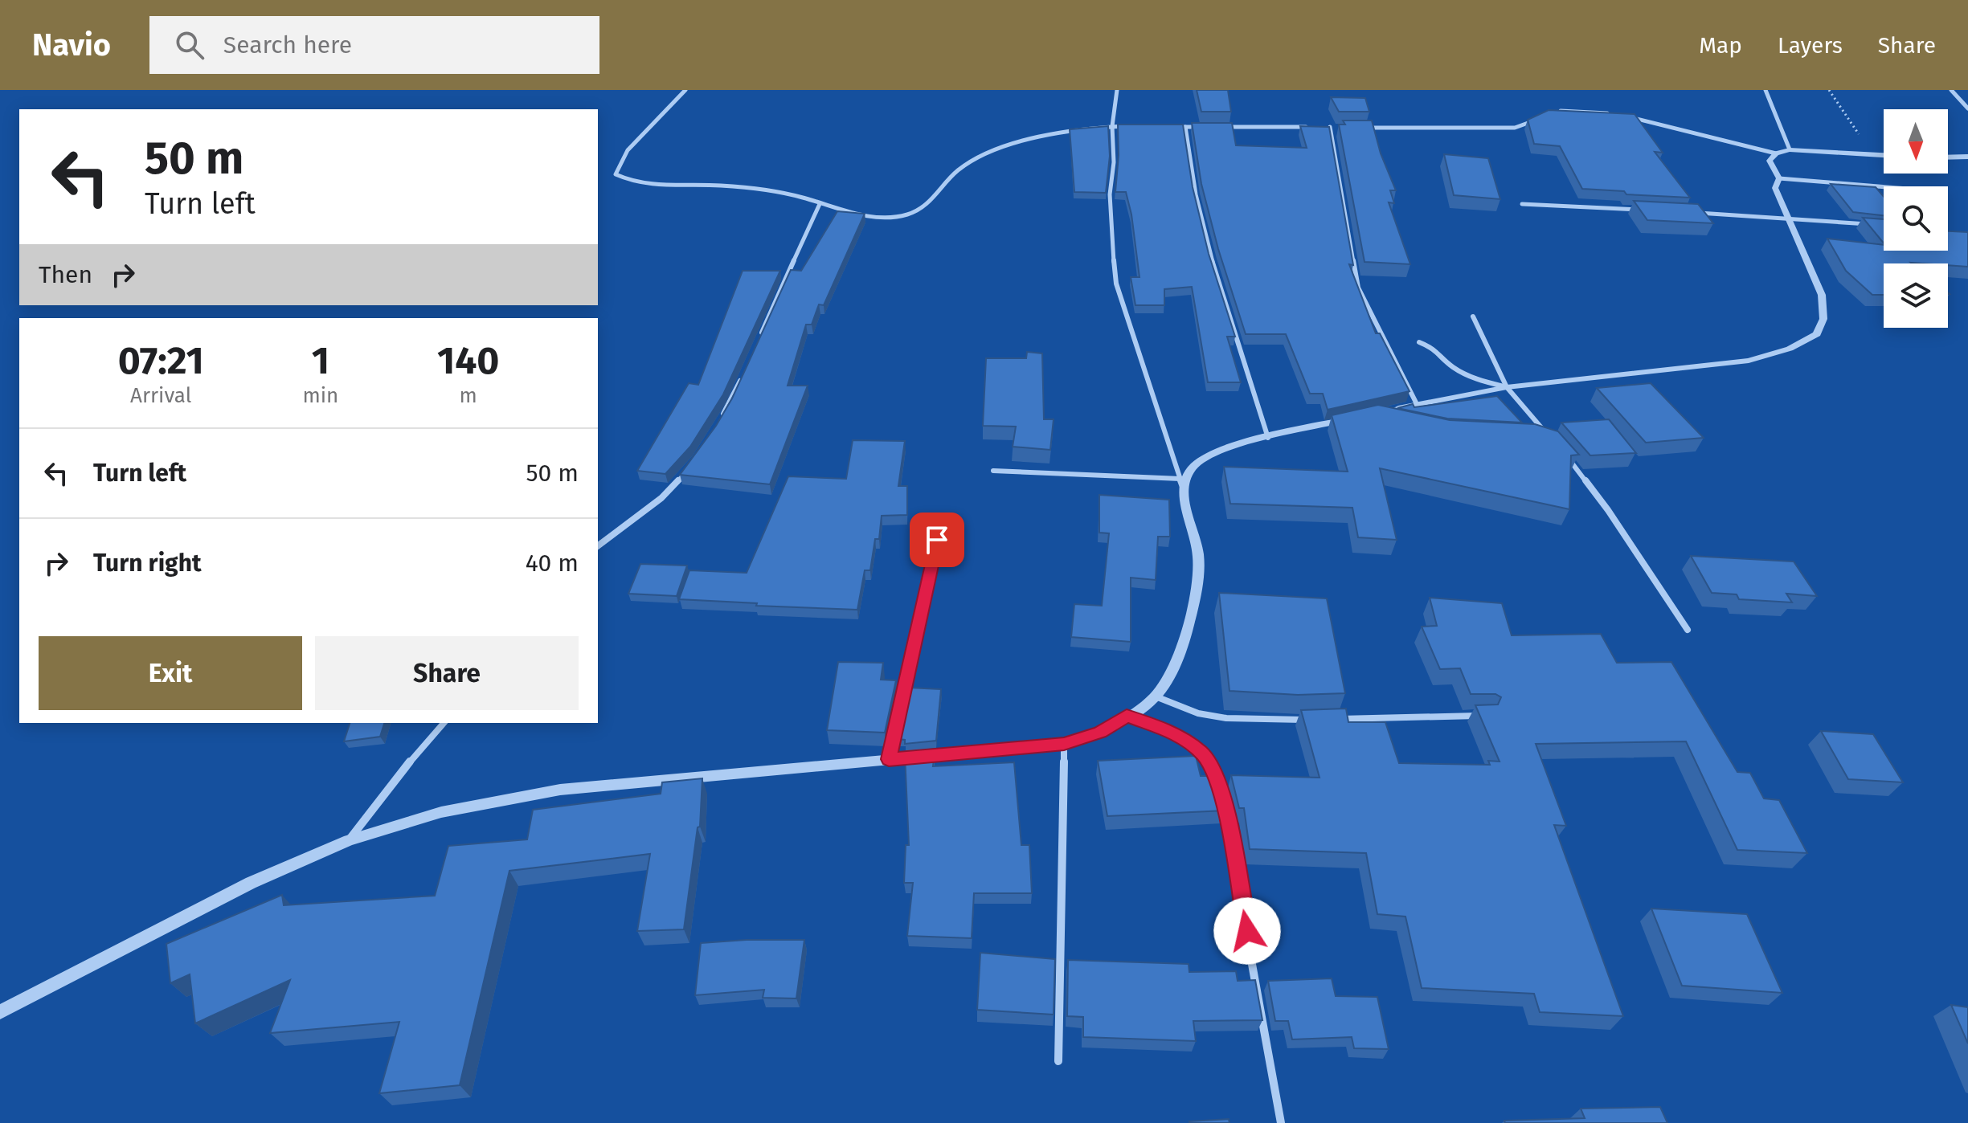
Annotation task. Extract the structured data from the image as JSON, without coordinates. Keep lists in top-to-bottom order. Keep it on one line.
{"north":"bottom","page":{"header":"Navio","search":"Search here","nav":["Map","Layers","Share"],"turn":["50 m","Turn left"],"then":"Then","eta":["07:21","Arrival","1","min","140","m"],"list":[{"name":"Turn left","value":"50 m"},{"name":"Turn right","value":"40 m"}],"buttons":["Exit","Share"]}}
